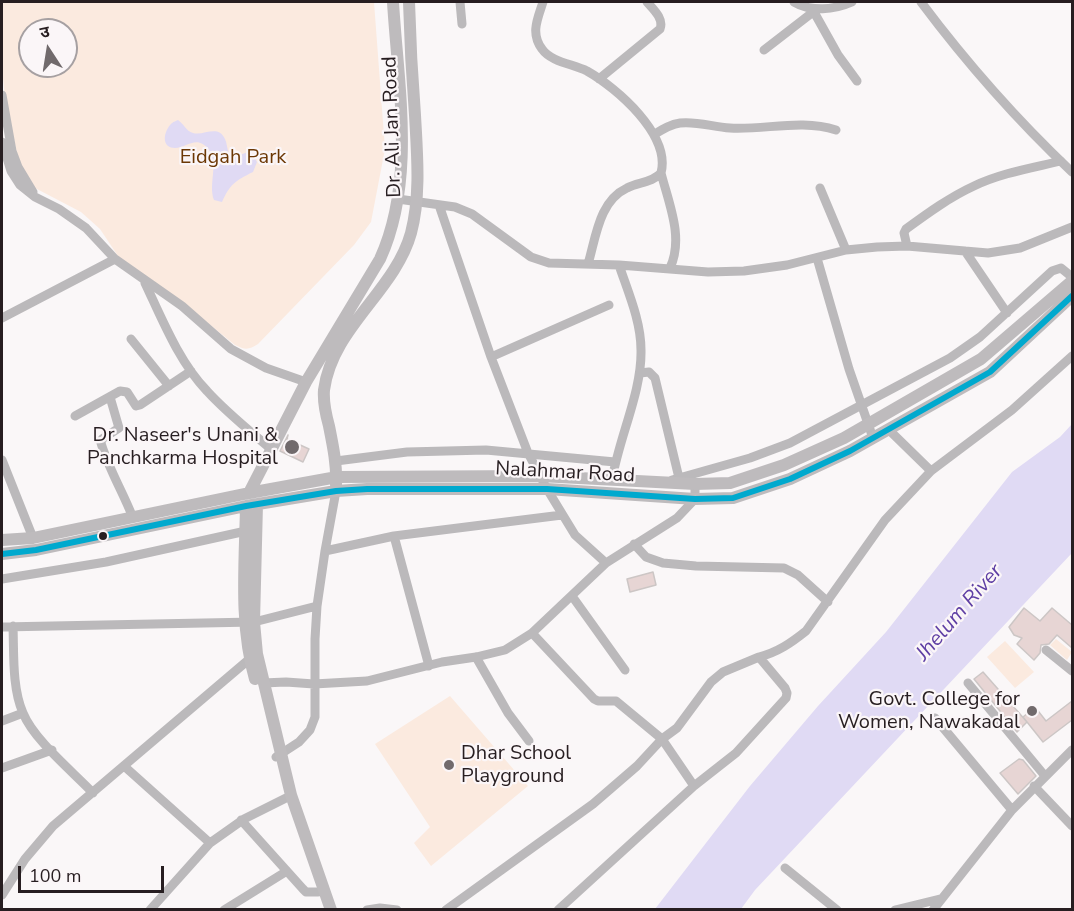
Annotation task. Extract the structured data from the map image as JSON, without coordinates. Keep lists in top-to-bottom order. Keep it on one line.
{"streets":{"main road":["Dr. Ali Jan Road","Nalahmar Road"]},"crossings":[["Dr. Ali Jan Road","Nalahmar Road"]],"water":["Jhelum River"],"parks":["Eidgah Park"],"places":["Dr. Naseer's Unani & Panchkarma Hospital","Govt. College for Women, Nawakadal","Dhar School Playground"],"scale_bar":"100 m","north":"top"}
